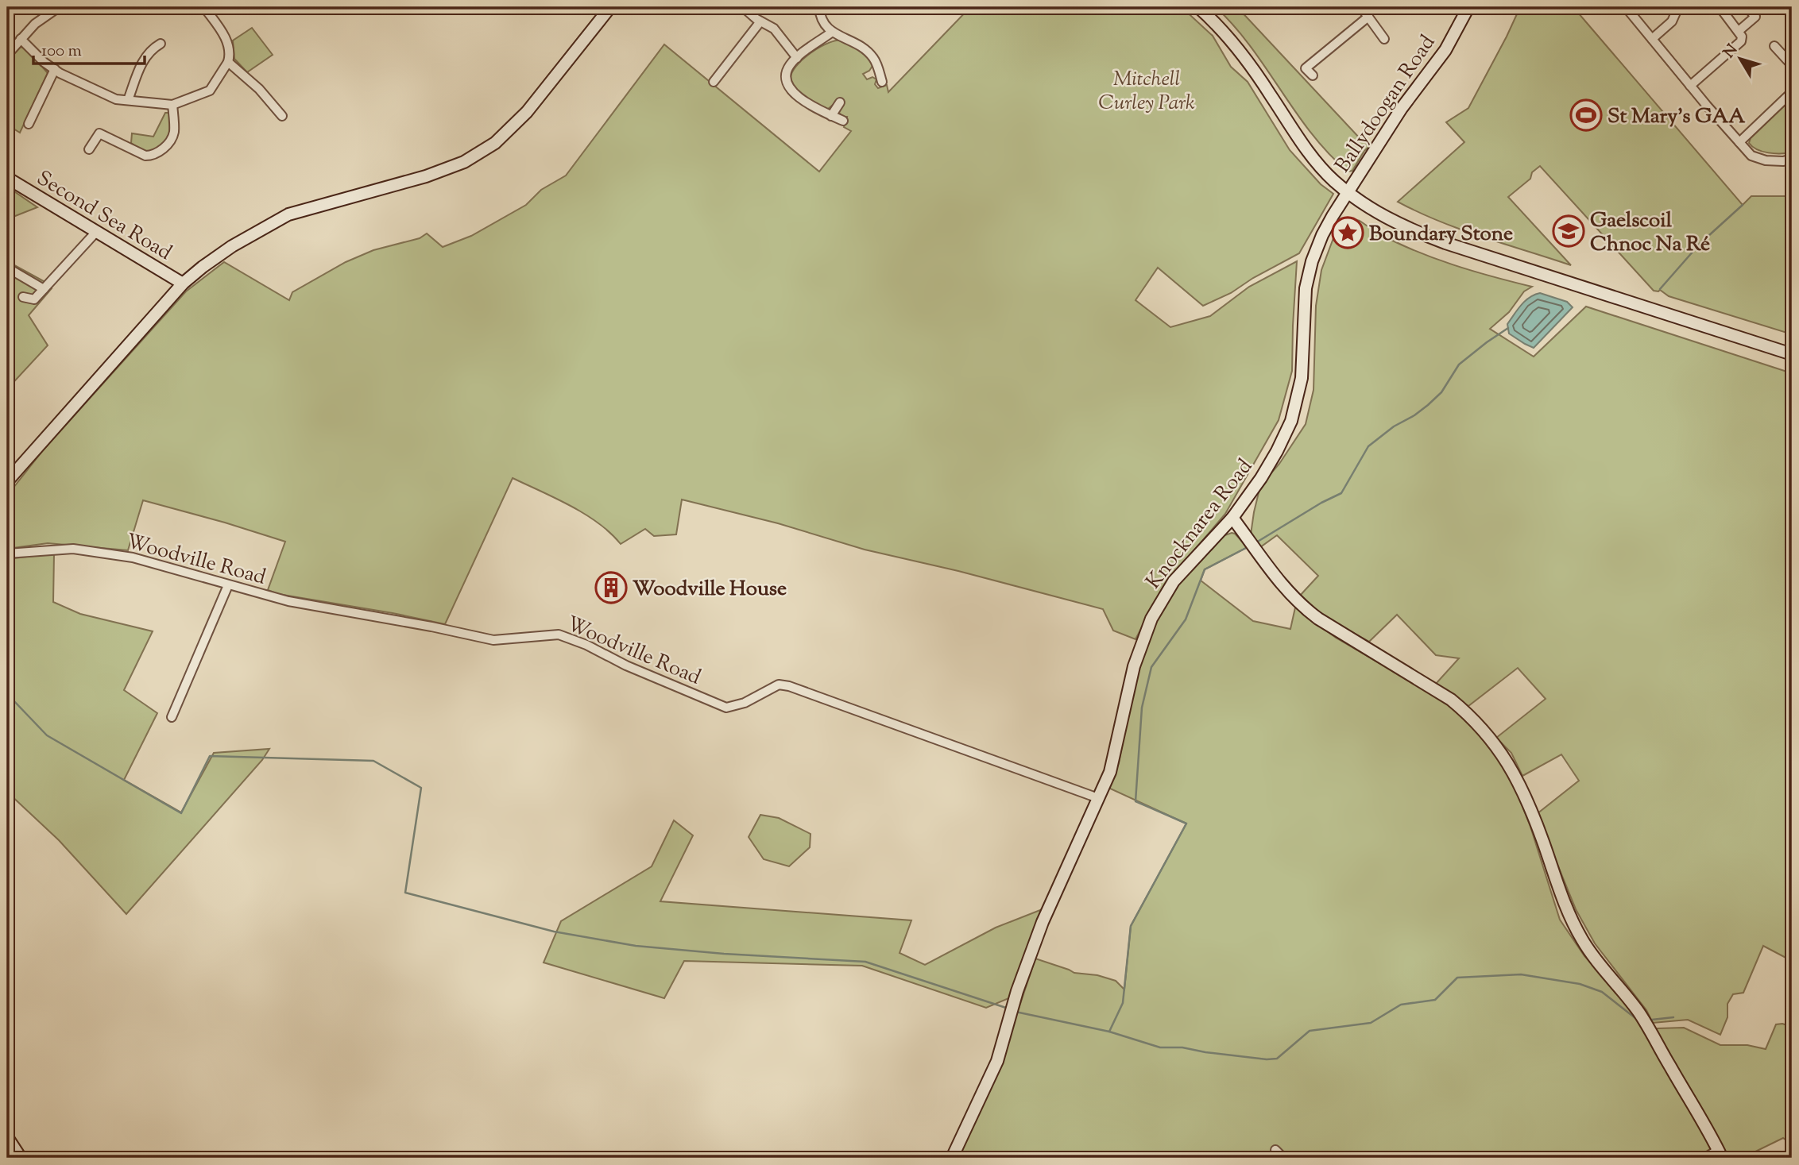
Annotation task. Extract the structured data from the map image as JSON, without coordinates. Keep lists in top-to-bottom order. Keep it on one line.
{"streets":{"street":["Ballydoogan Road","Second Sea Road","Knocknarea Road","Woodville Road"]},"crossings":[["Ballydoogan Road","Knocknarea Road"],["Knocknarea Road","Woodville Road"]],"parks":["Mitchell Curley Park"],"places":{"sports":["St Mary's GAA"],"school or university":["Gaelscoil Chnoc Na Ré"],"place":["Boundary Stone"],"building":["Woodville House"]},"scale_bar":"100 m","north":"top left"}
